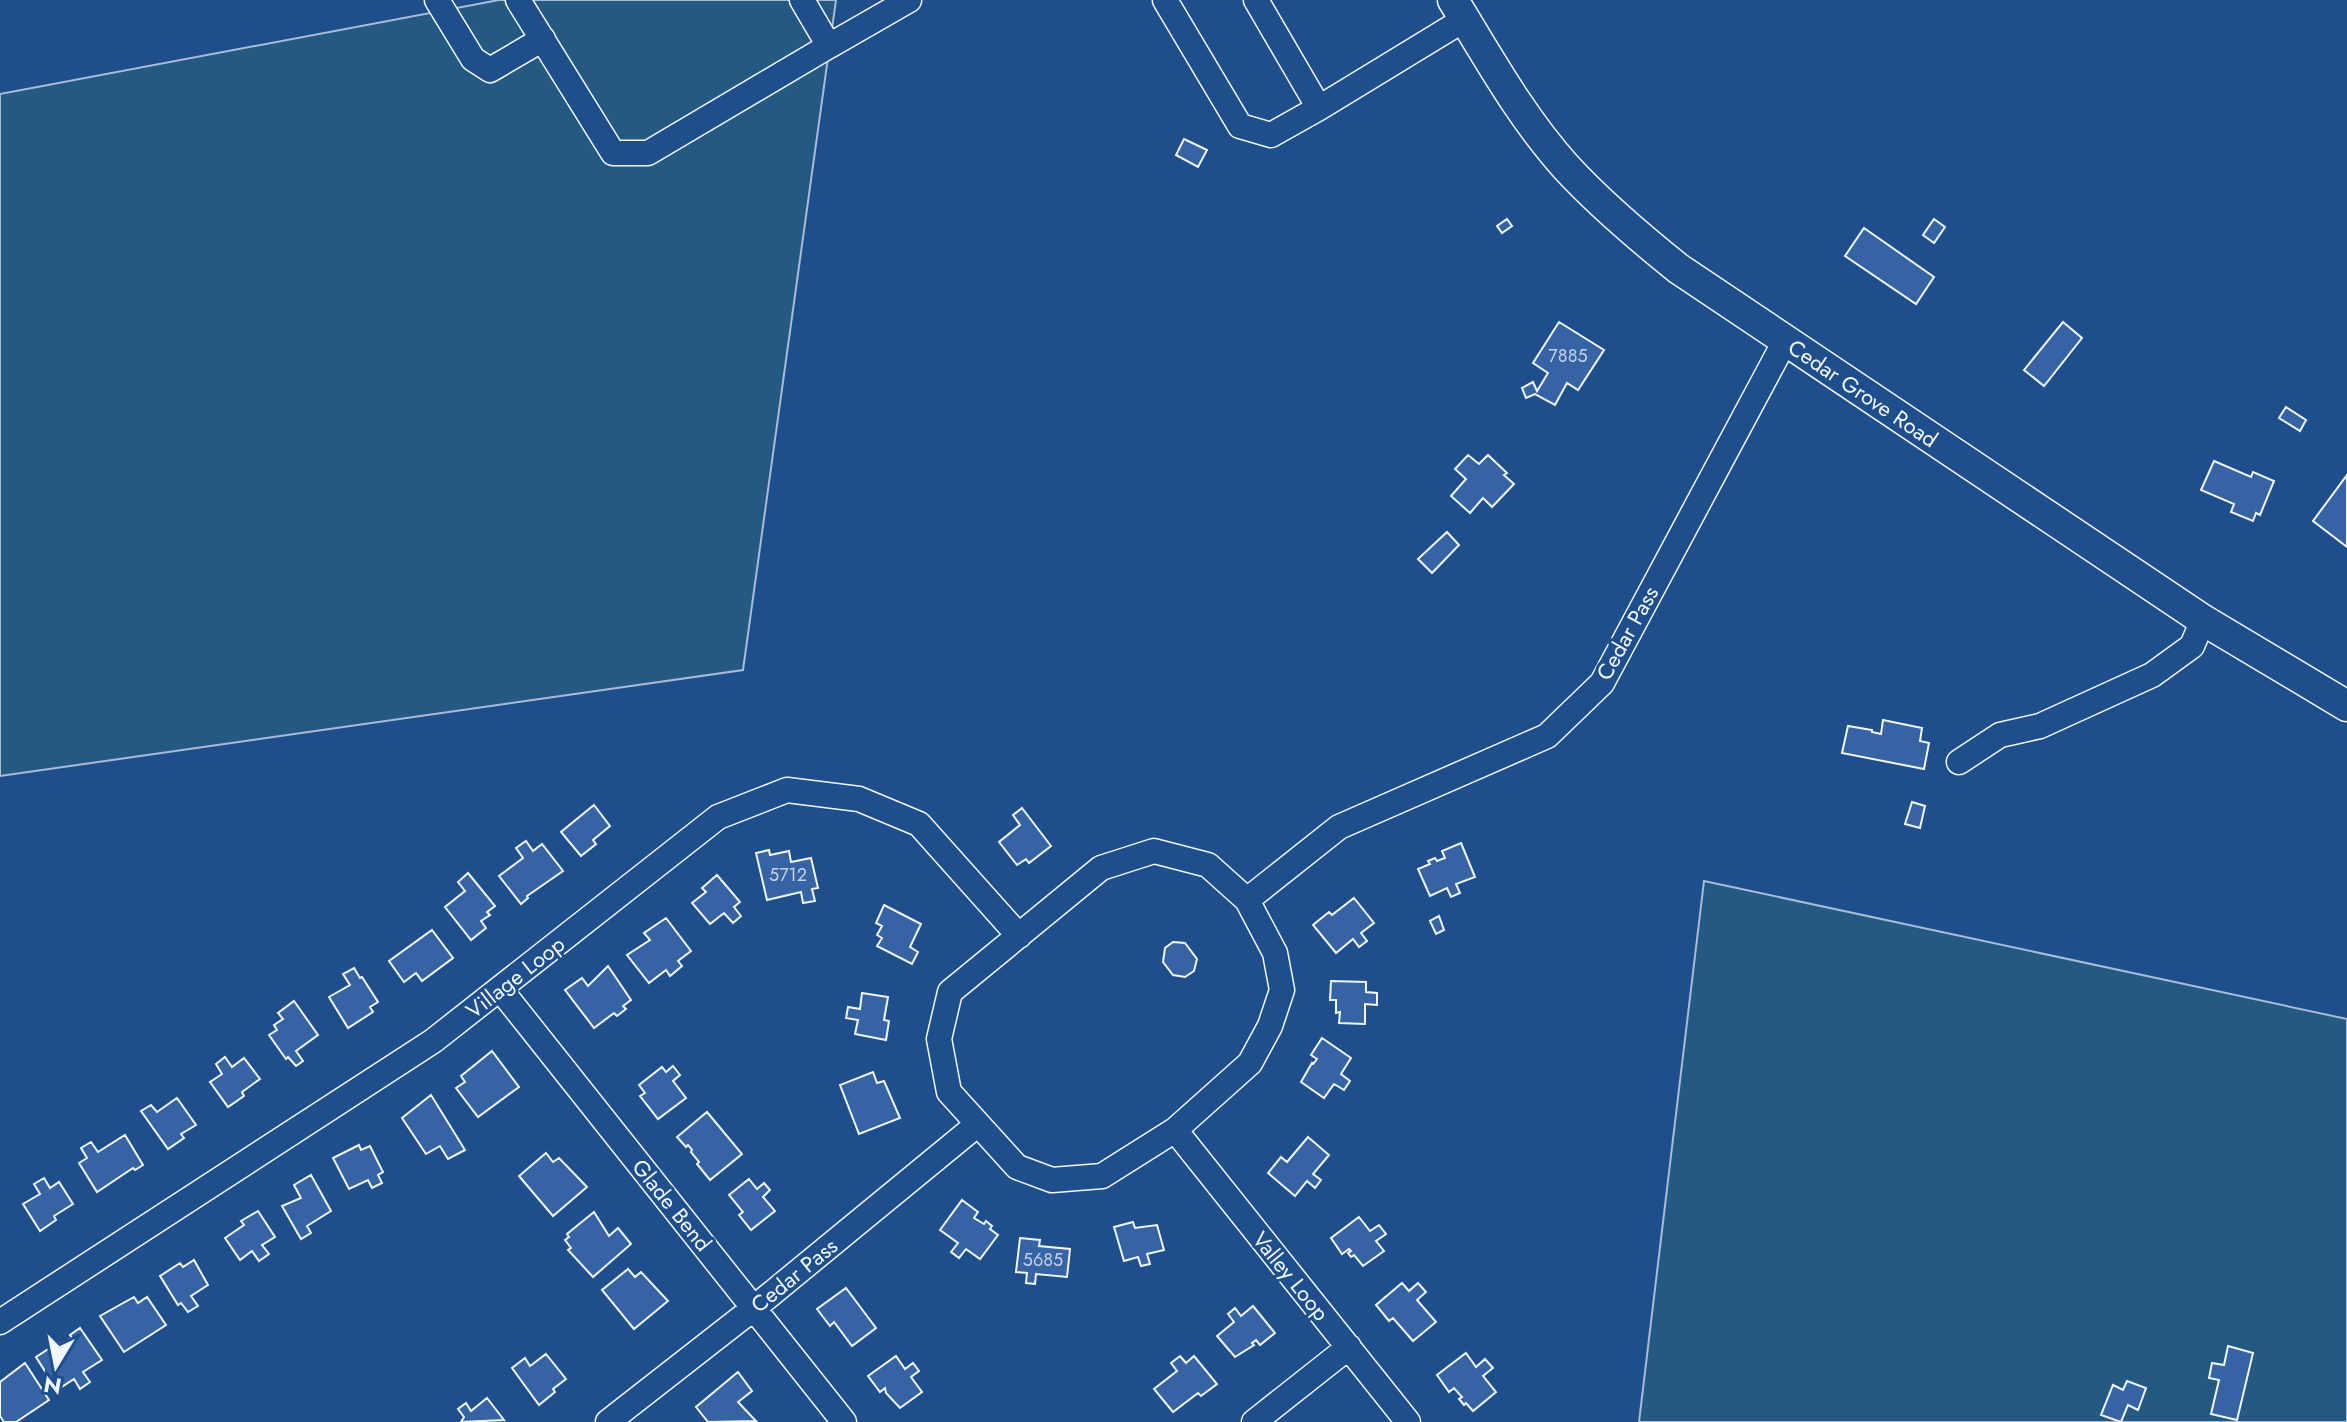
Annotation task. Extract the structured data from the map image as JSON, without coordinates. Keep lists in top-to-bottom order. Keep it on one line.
{"streets":{"main road":["Cedar Grove Road"],"street":["Cedar Pass","Village Loop","Glade Bend","Valley Loop"]},"crossings":[["Cedar Grove Road","Cedar Pass"],["Cedar Pass","Glade Bend"],["Village Loop","Glade Bend"]],"house_numbers":["7885","5712","5685"],"north":"bottom"}
